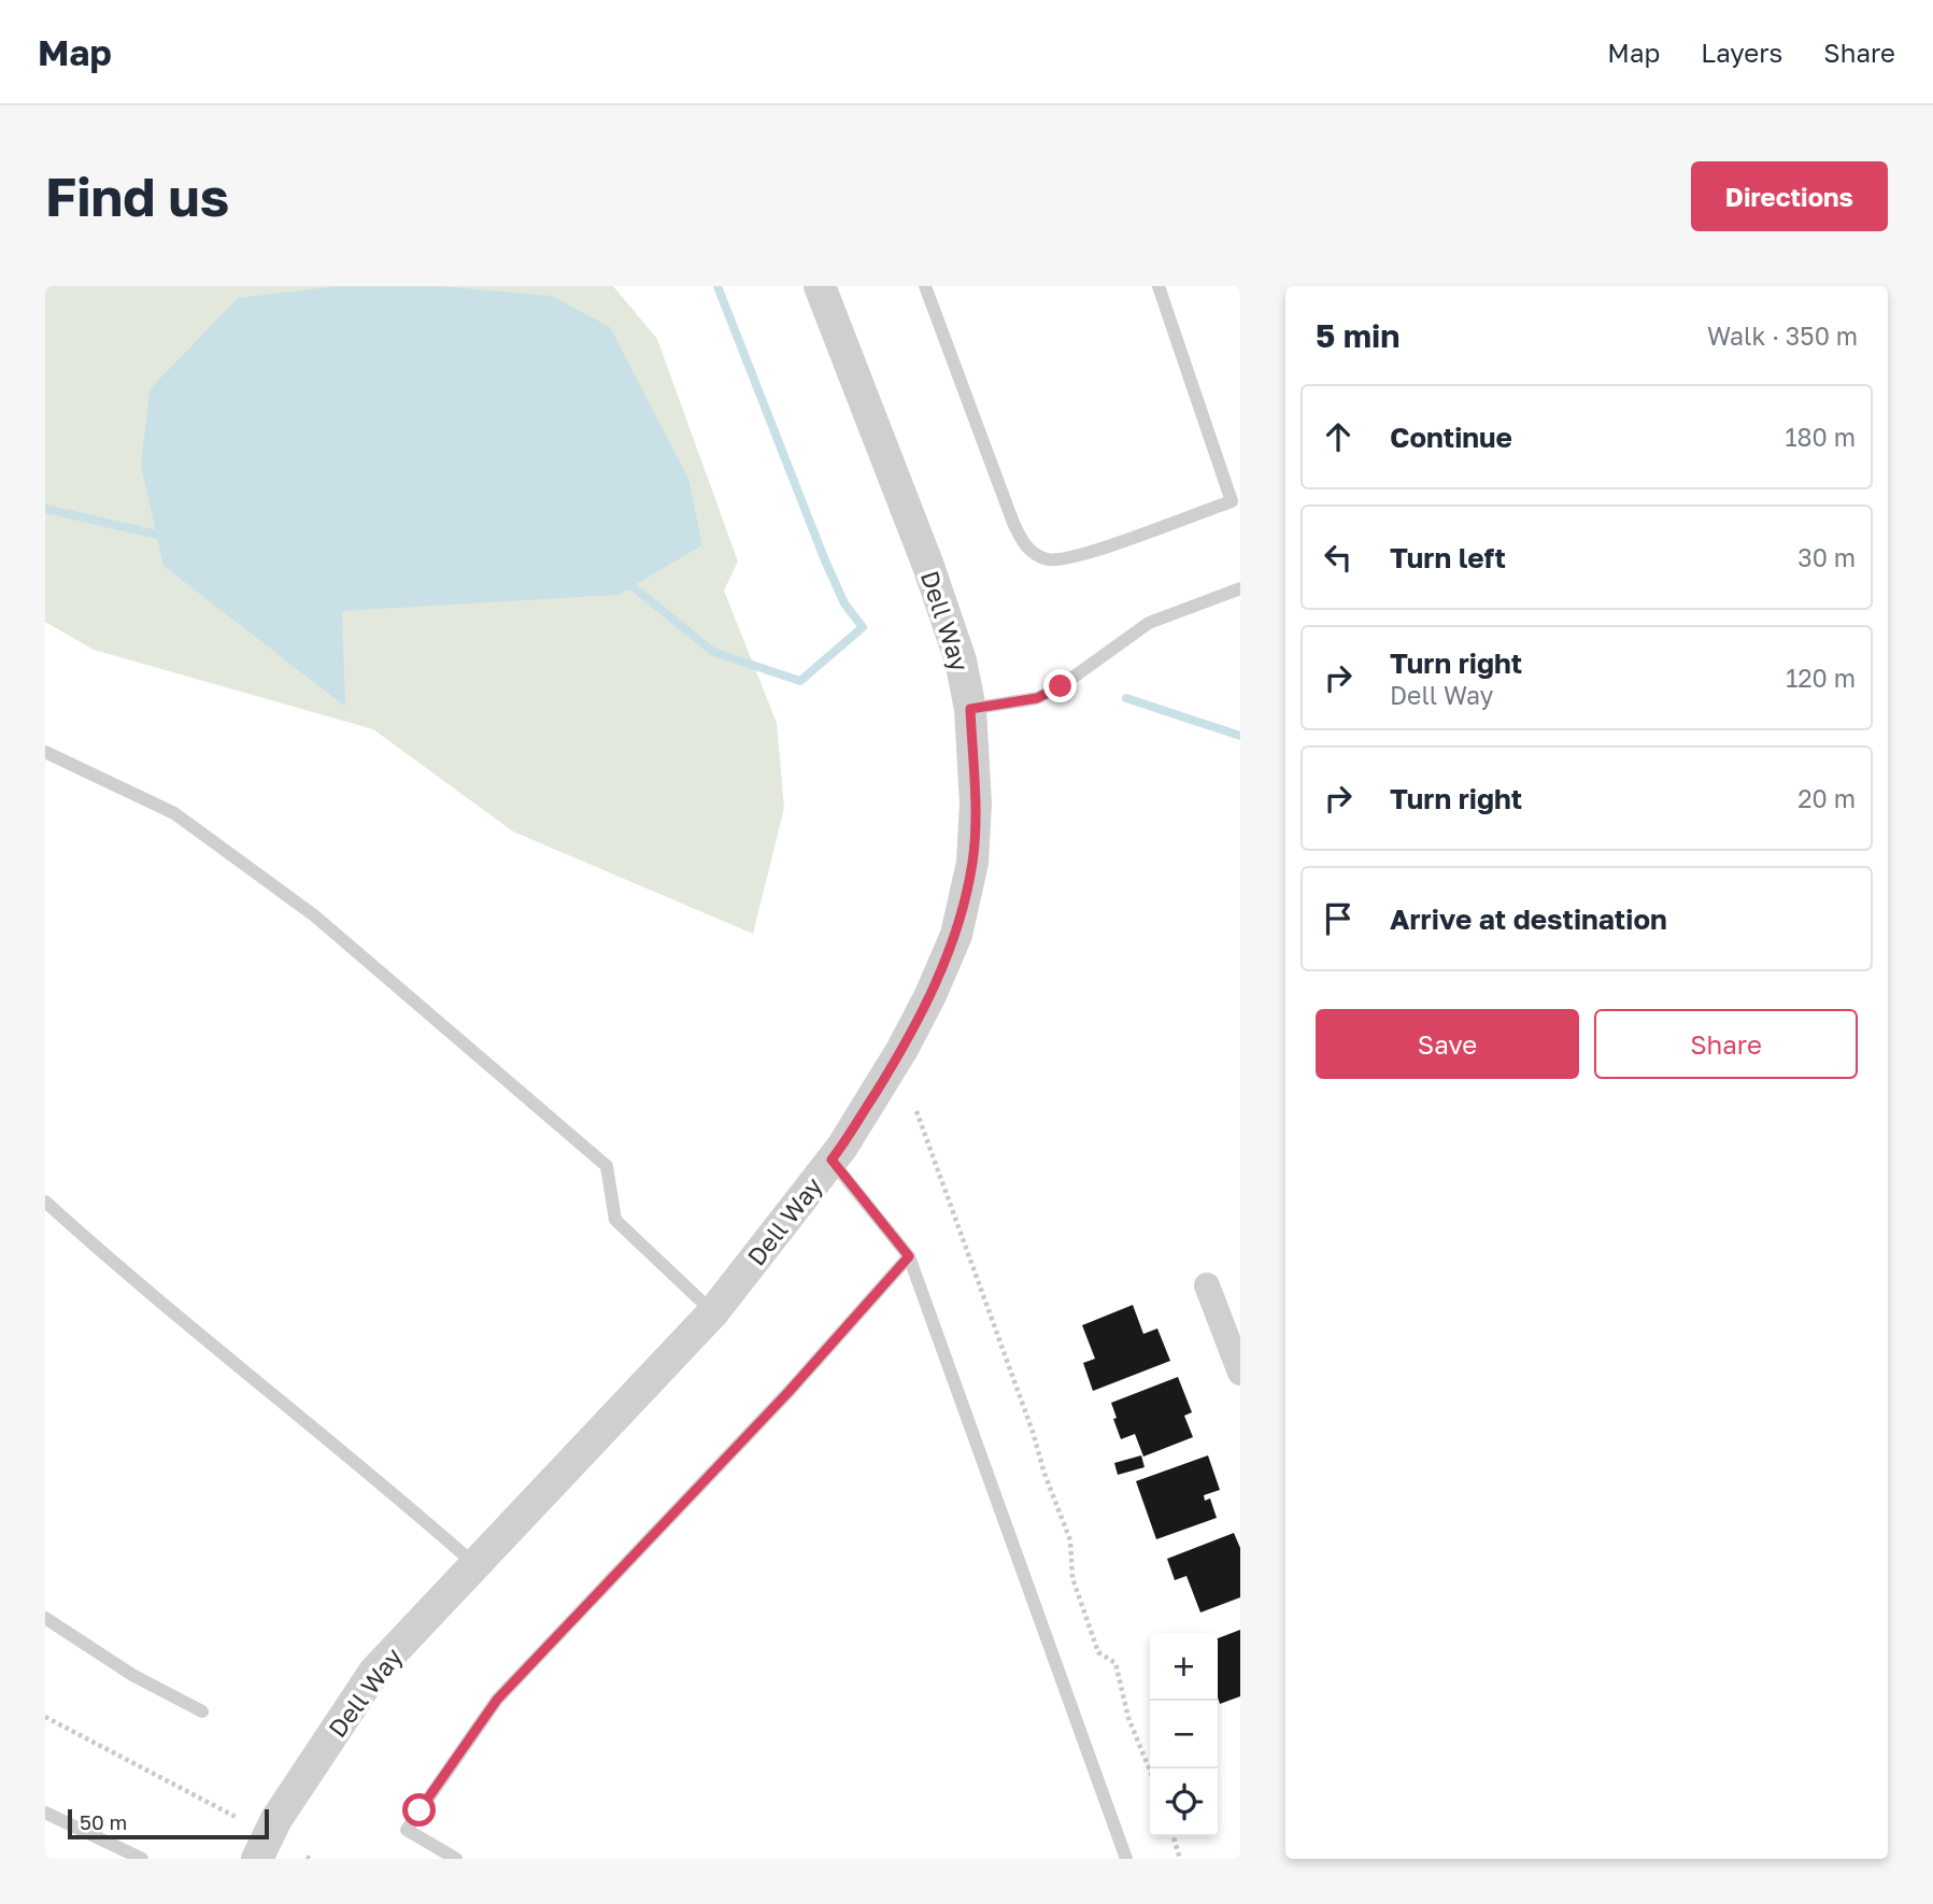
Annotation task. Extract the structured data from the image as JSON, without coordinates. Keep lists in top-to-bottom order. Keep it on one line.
{"streets":{"street":["Dell Way"]},"scale_bar":"50 m","page":{"header":"Map","nav":["Map","Layers","Share"],"buttons":["Directions",["Save","Share"]],"title":"Find us","heading":["5 min","Walk · 350 m"],"list":[["Continue","180 m"],["Turn left","30 m"],["Turn right","Dell Way","120 m"],["Turn right","20 m"],"Arrive at destination"],"map_buttons":["+","−"],"scale":"50 m"}}
